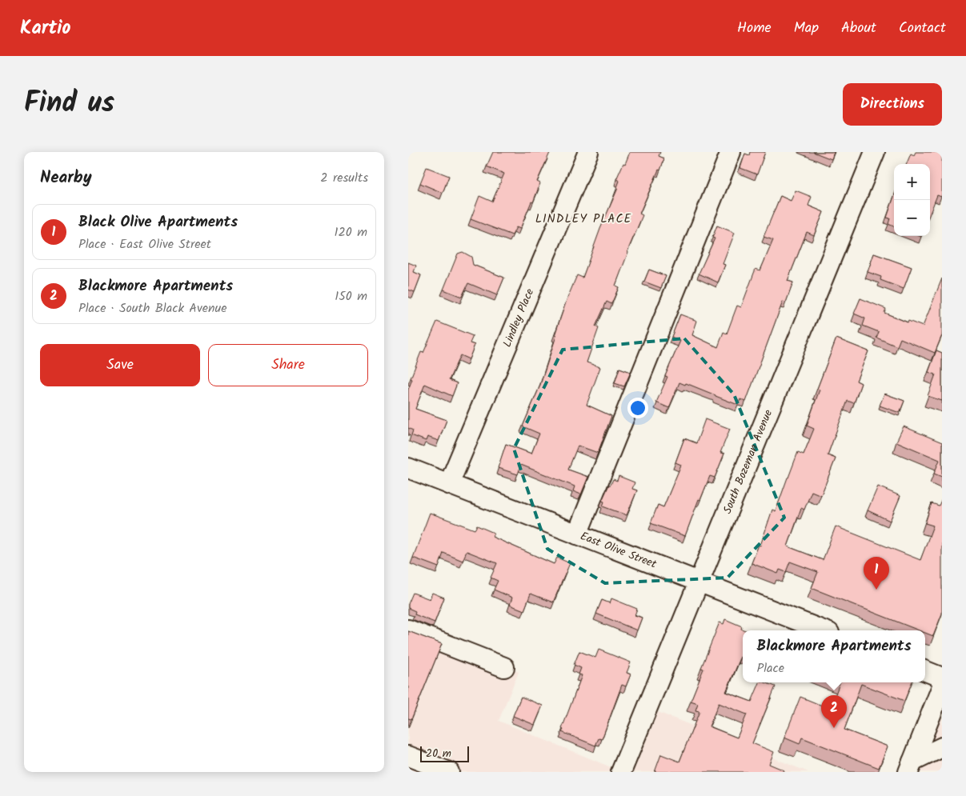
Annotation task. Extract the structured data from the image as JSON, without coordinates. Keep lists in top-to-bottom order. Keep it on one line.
{"streets":{"street":["Lindley Place","South Bozeman Avenue","East Olive Street"]},"crossings":[["Lindley Place","East Olive Street"],["South Bozeman Avenue","East Olive Street"]],"districts":["LINDLEY PLACE"],"scale_bar":"20 m","page":{"header":"Kartio","nav":["Home","Map","About","Contact"],"title":"Find us","buttons":["Directions",["Save","Share"]],"heading":["Nearby","2 results"],"map_buttons":["+","−"],"list":[{"mark":"1","name":"Black Olive Apartments","note":"Place · East Olive Street","value":"120 m"},{"mark":"2","name":"Blackmore Apartments","note":"Place · South Black Avenue","value":"150 m"}],"pins":["1","2"],"popup":["Blackmore Apartments","Place"],"scale":"20 m"}}
